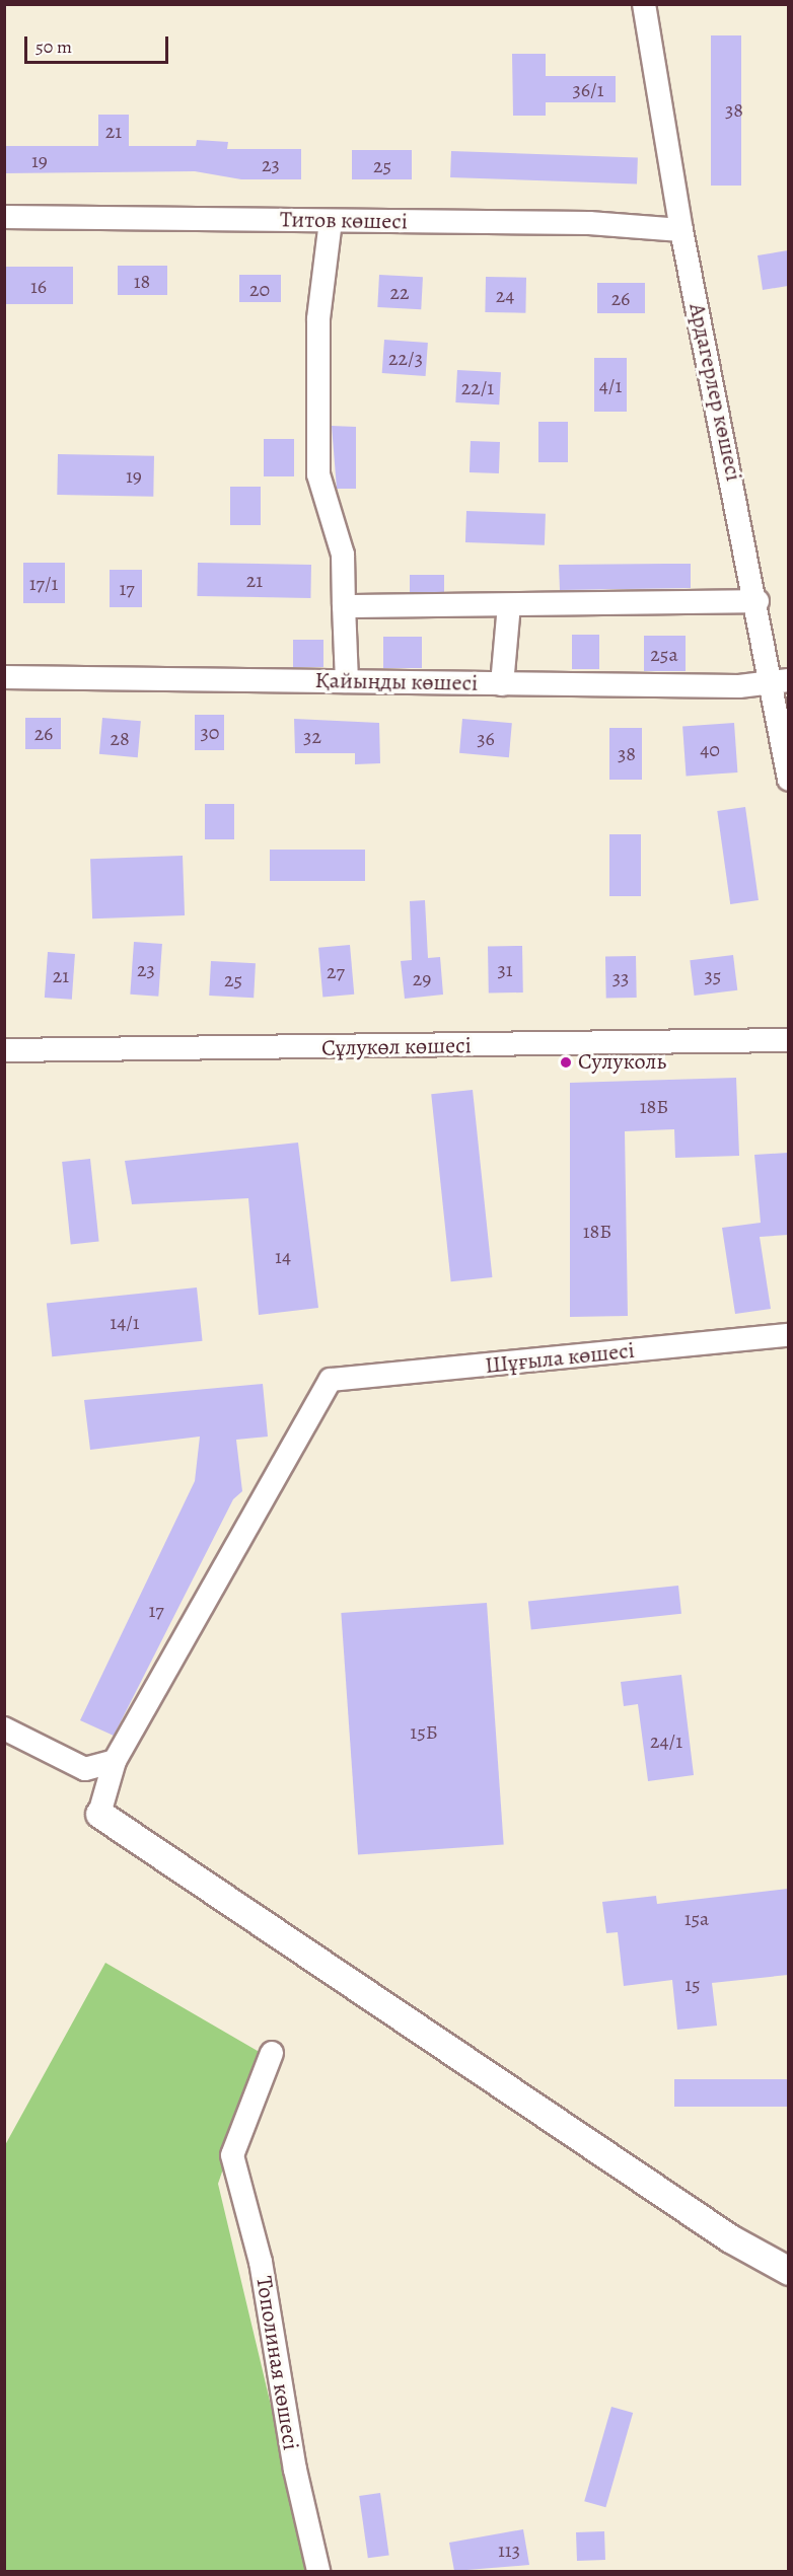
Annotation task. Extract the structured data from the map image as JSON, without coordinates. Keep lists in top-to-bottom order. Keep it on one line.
{"streets":{"street":["Титов көшесі","Ардагерлер көшесі","Қайыңды көшесі","Сұлукөл көшесі","Шұғыла көшесі","Тополиная көшесі"]},"crossings":[["Титов көшесі","Ардагерлер көшесі"],["Ардагерлер көшесі","Қайыңды көшесі"]],"places":["Сулуколь"],"house_numbers":["36/1","38","21","19","23","25","18","16","20","22","24","26","22/3","4/1","22/1","19","21","17/1","17","25а","30","26","32","28","36","40","38","23","31","27","21","35","33","29","25","18Б","18Б","14","14/1","17","15Б","24/1","15а","15","113"],"scale_bar":"50 m"}
